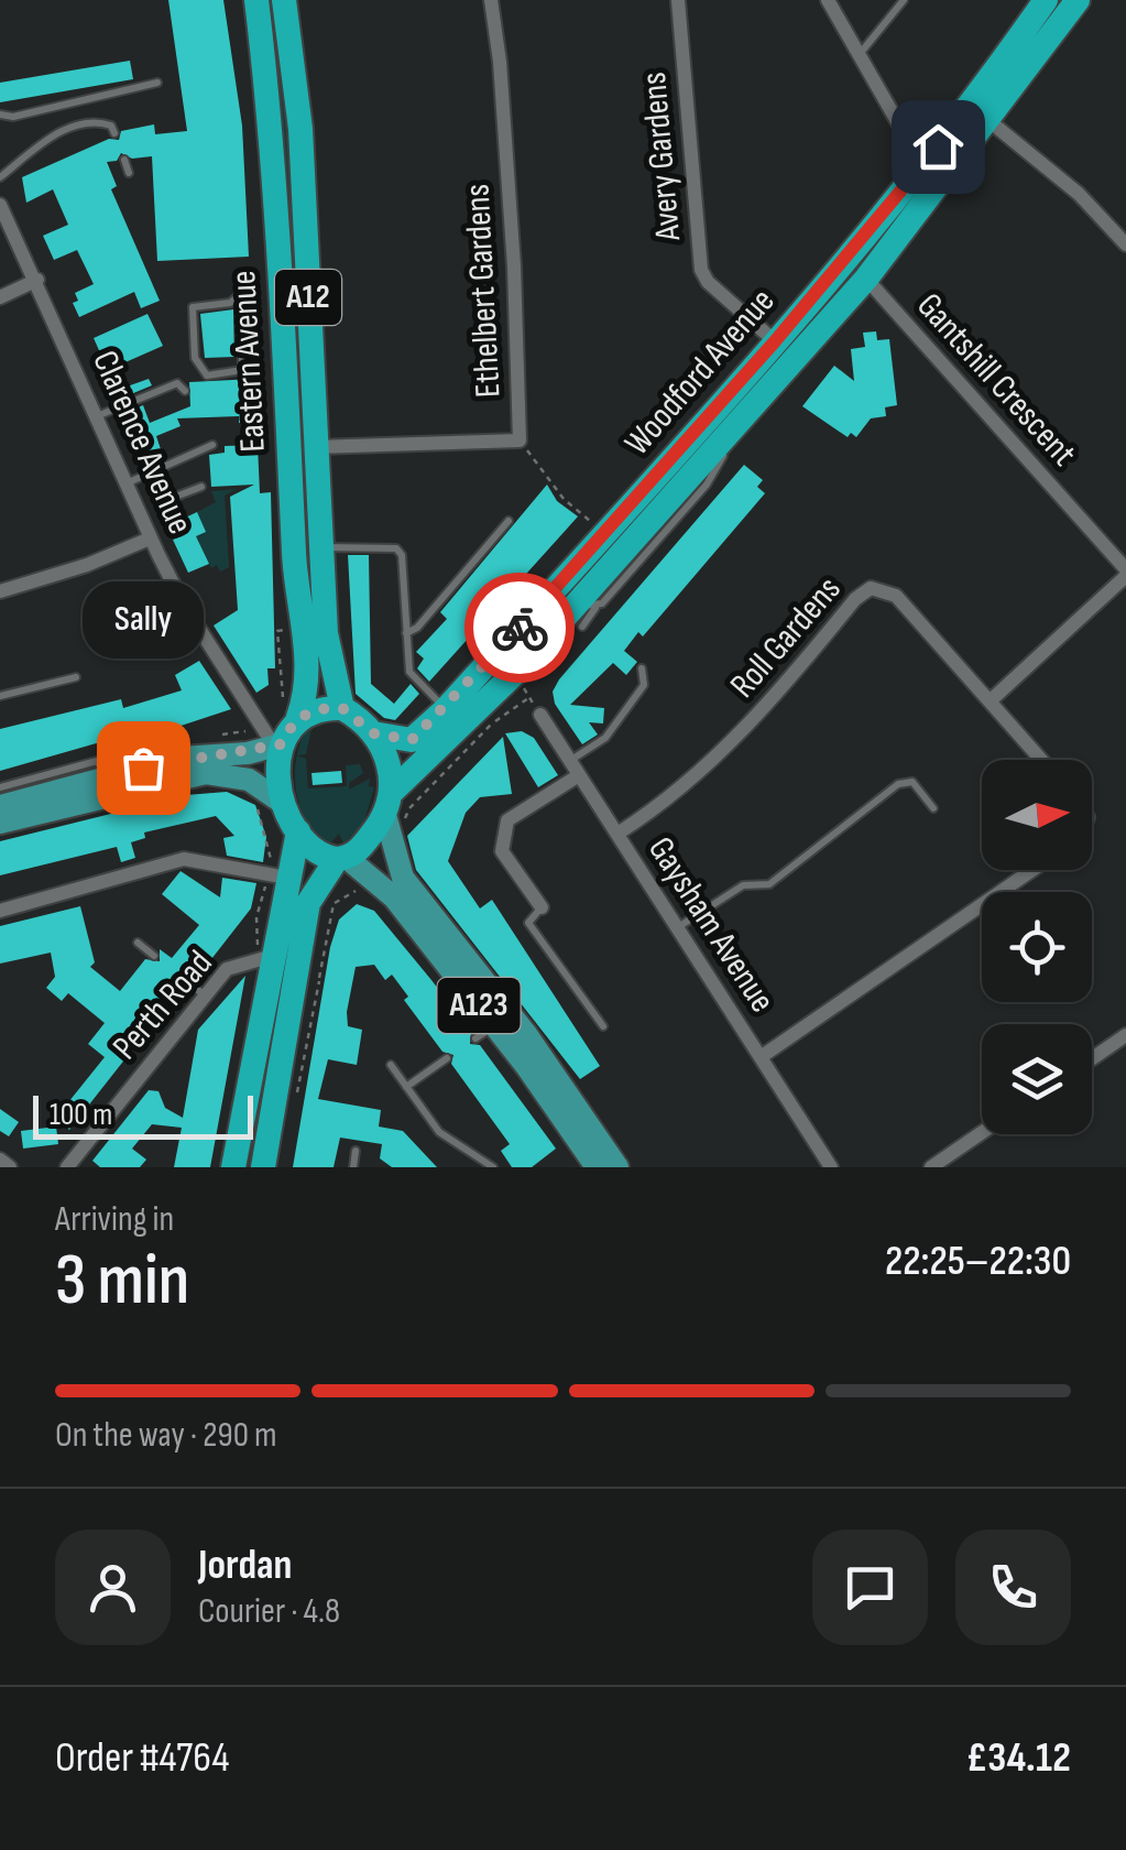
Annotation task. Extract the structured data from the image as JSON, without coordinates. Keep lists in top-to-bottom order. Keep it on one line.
{"streets":{"highway":["A12","Eastern Avenue","Woodford Avenue","A123"],"street":["Avery Gardens","Ethelbert Gardens","Gantshill Crescent","Clarence Avenue","Roll Gardens","Gaysham Avenue","Perth Road"]},"crossings":[["Avery Gardens","Woodford Avenue"],["Ethelbert Gardens","Eastern Avenue"],["A12","Eastern Avenue"],["A12","Woodford Avenue"],["A12","Clarence Avenue"],["A12","A123"],["Eastern Avenue","Woodford Avenue"],["Eastern Avenue","Clarence Avenue"],["Eastern Avenue","A123"],["Woodford Avenue","Gantshill Crescent"],["Woodford Avenue","Clarence Avenue"],["Woodford Avenue","A123"],["Clarence Avenue","A123"],["Roll Gardens","Gaysham Avenue"]],"places":["Sally"],"scale_bar":"100 m","north":"right","page":{"bubble":"Sally","scale":"100 m","heading":["3 min","Arriving in","22:25–22:30"],"panel":["Jordan","Courier · 4.8","Order #4764","£34.12"],"bar":"On the way · 290 m"}}
